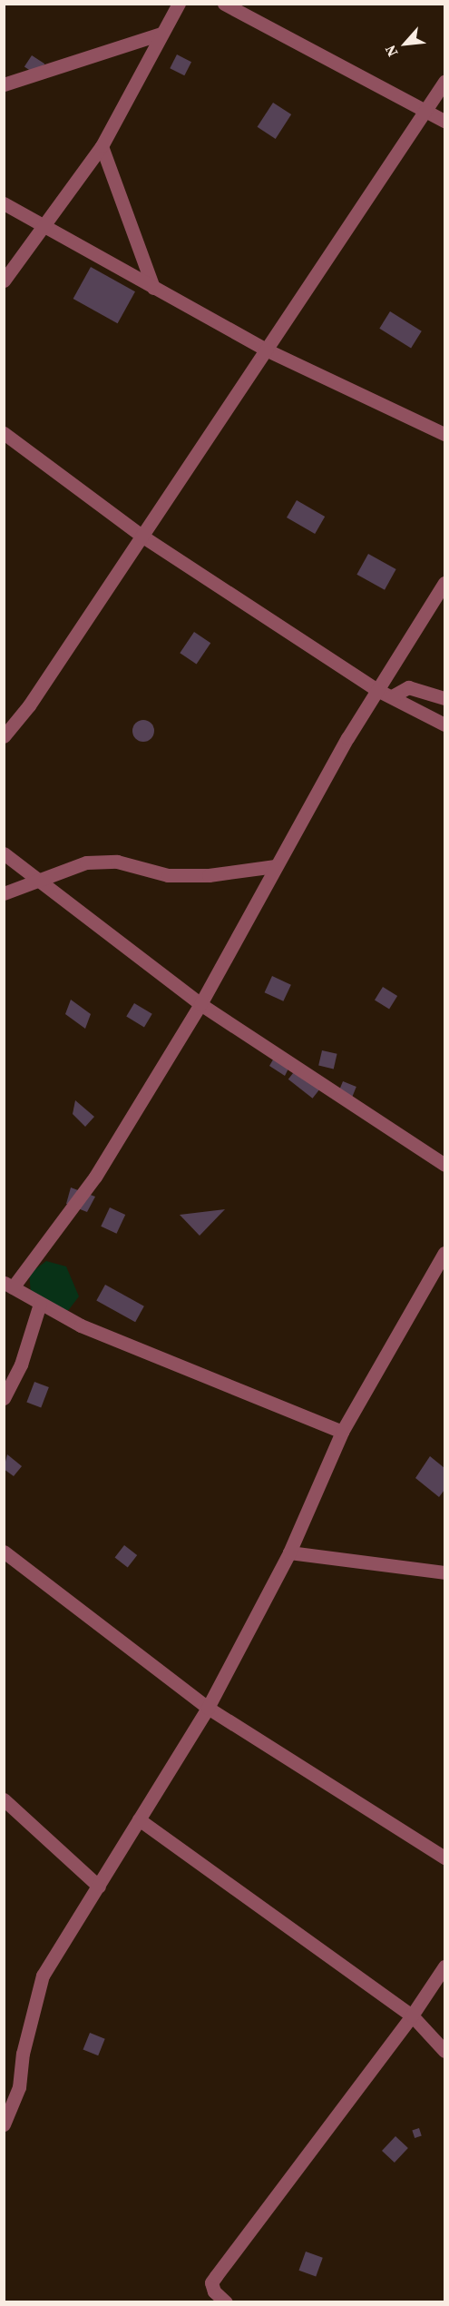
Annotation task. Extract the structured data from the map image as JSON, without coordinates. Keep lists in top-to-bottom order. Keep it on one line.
{"north":"bottom left"}
